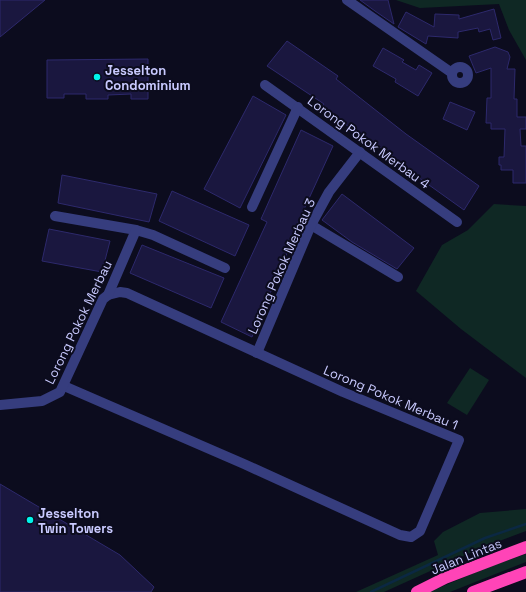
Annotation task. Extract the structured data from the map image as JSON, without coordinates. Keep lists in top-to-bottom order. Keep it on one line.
{"streets":{"highway":["Jalan Lintas"],"street":["Lorong Pokok Merbau 4","Lorong Pokok Merbau 3","Lorong Pokok Merbau","Lorong Pokok Merbau 1"]},"crossings":[["Lorong Pokok Merbau 4","Lorong Pokok Merbau 3"],["Lorong Pokok Merbau 3","Lorong Pokok Merbau 1"],["Lorong Pokok Merbau","Lorong Pokok Merbau 1"]],"places":["Jesselton Condominium","Jesselton Twin Towers"]}
